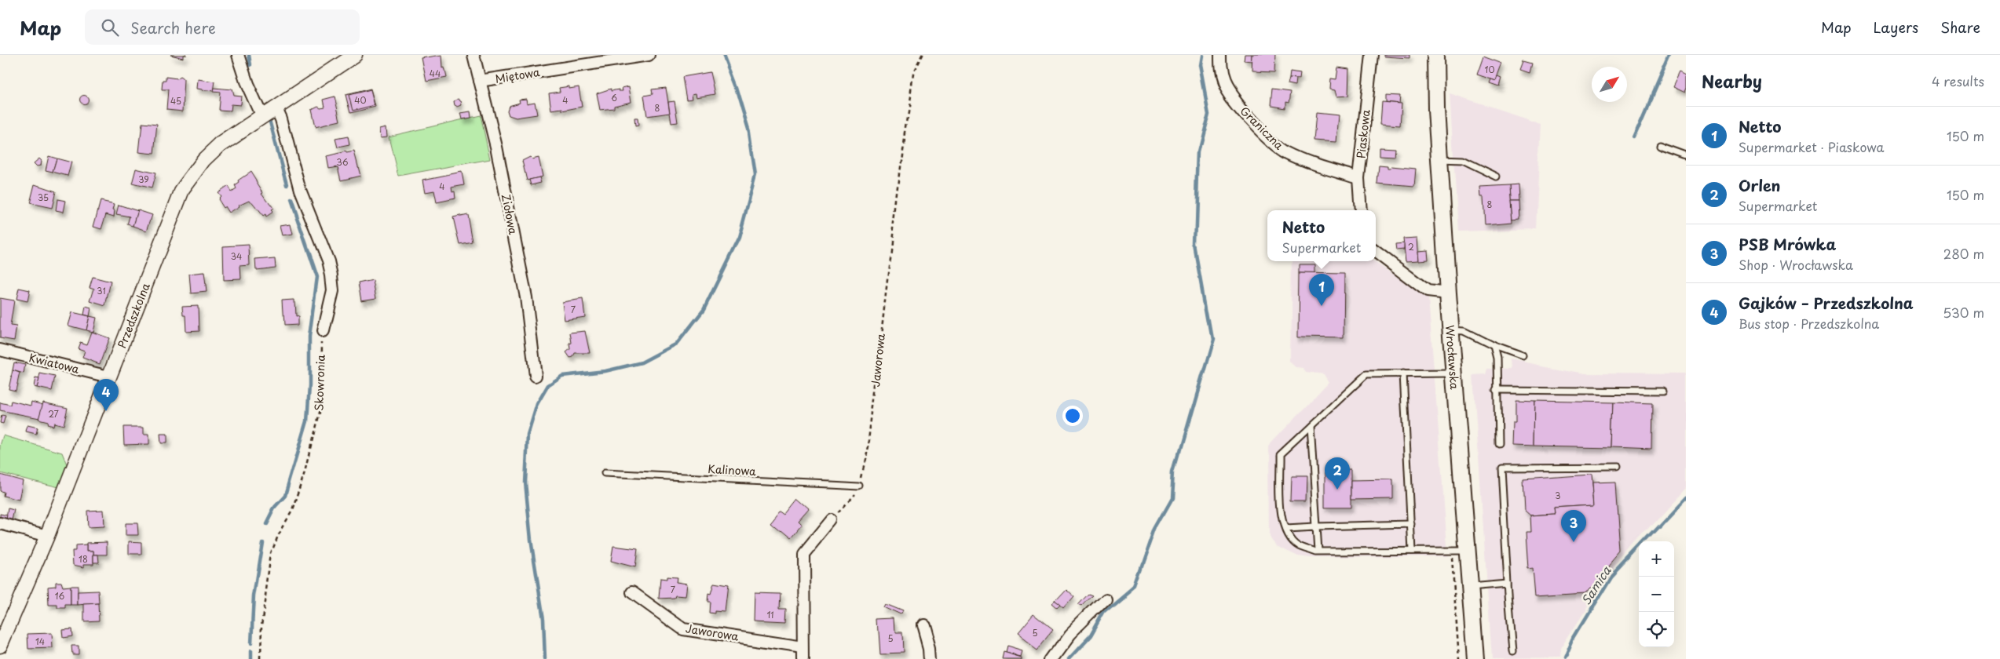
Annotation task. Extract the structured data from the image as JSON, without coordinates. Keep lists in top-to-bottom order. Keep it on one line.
{"streets":{"main road":["Wrocławska"],"street":["Miętowa","Graniczna","Piaskowa","Ziołowa","Przedszkolna","Jaworowa","Kwiatowa"],"lane":["Kalinowa"],"path":["Skowronia"]},"crossings":[["Miętowa","Ziołowa"],["Graniczna","Piaskowa"],["Przedszkolna","Kwiatowa"],["Jaworowa","Kalinowa"]],"water":["Samica"],"house_numbers":["10","44","6","40","4","45","8","36","39","4","35","8","2","34","31","7","27","3","18","7","16","11","5","5","14"],"north":"top right","page":{"header":"Map","search":"Search here","nav":["Map","Layers","Share"],"heading":["Nearby","4 results"],"list":[{"mark":"1","name":"Netto","note":"Supermarket · Piaskowa","value":"150 m"},{"mark":"2","name":"Orlen","note":"Supermarket","value":"150 m"},{"mark":"3","name":"PSB Mrówka","note":"Shop · Wrocławska","value":"280 m"},{"mark":"4","name":"Gajków – Przedszkolna","note":"Bus stop · Przedszkolna","value":"530 m"}],"popup":["Netto","Supermarket"],"pins":["1","4","2","3"],"map_buttons":["+","−"]}}
